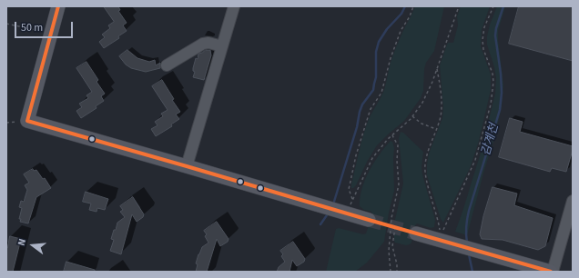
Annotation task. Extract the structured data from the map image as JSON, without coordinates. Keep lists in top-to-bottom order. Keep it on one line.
{"water":["감계천"],"scale_bar":"50 m","north":"left"}
